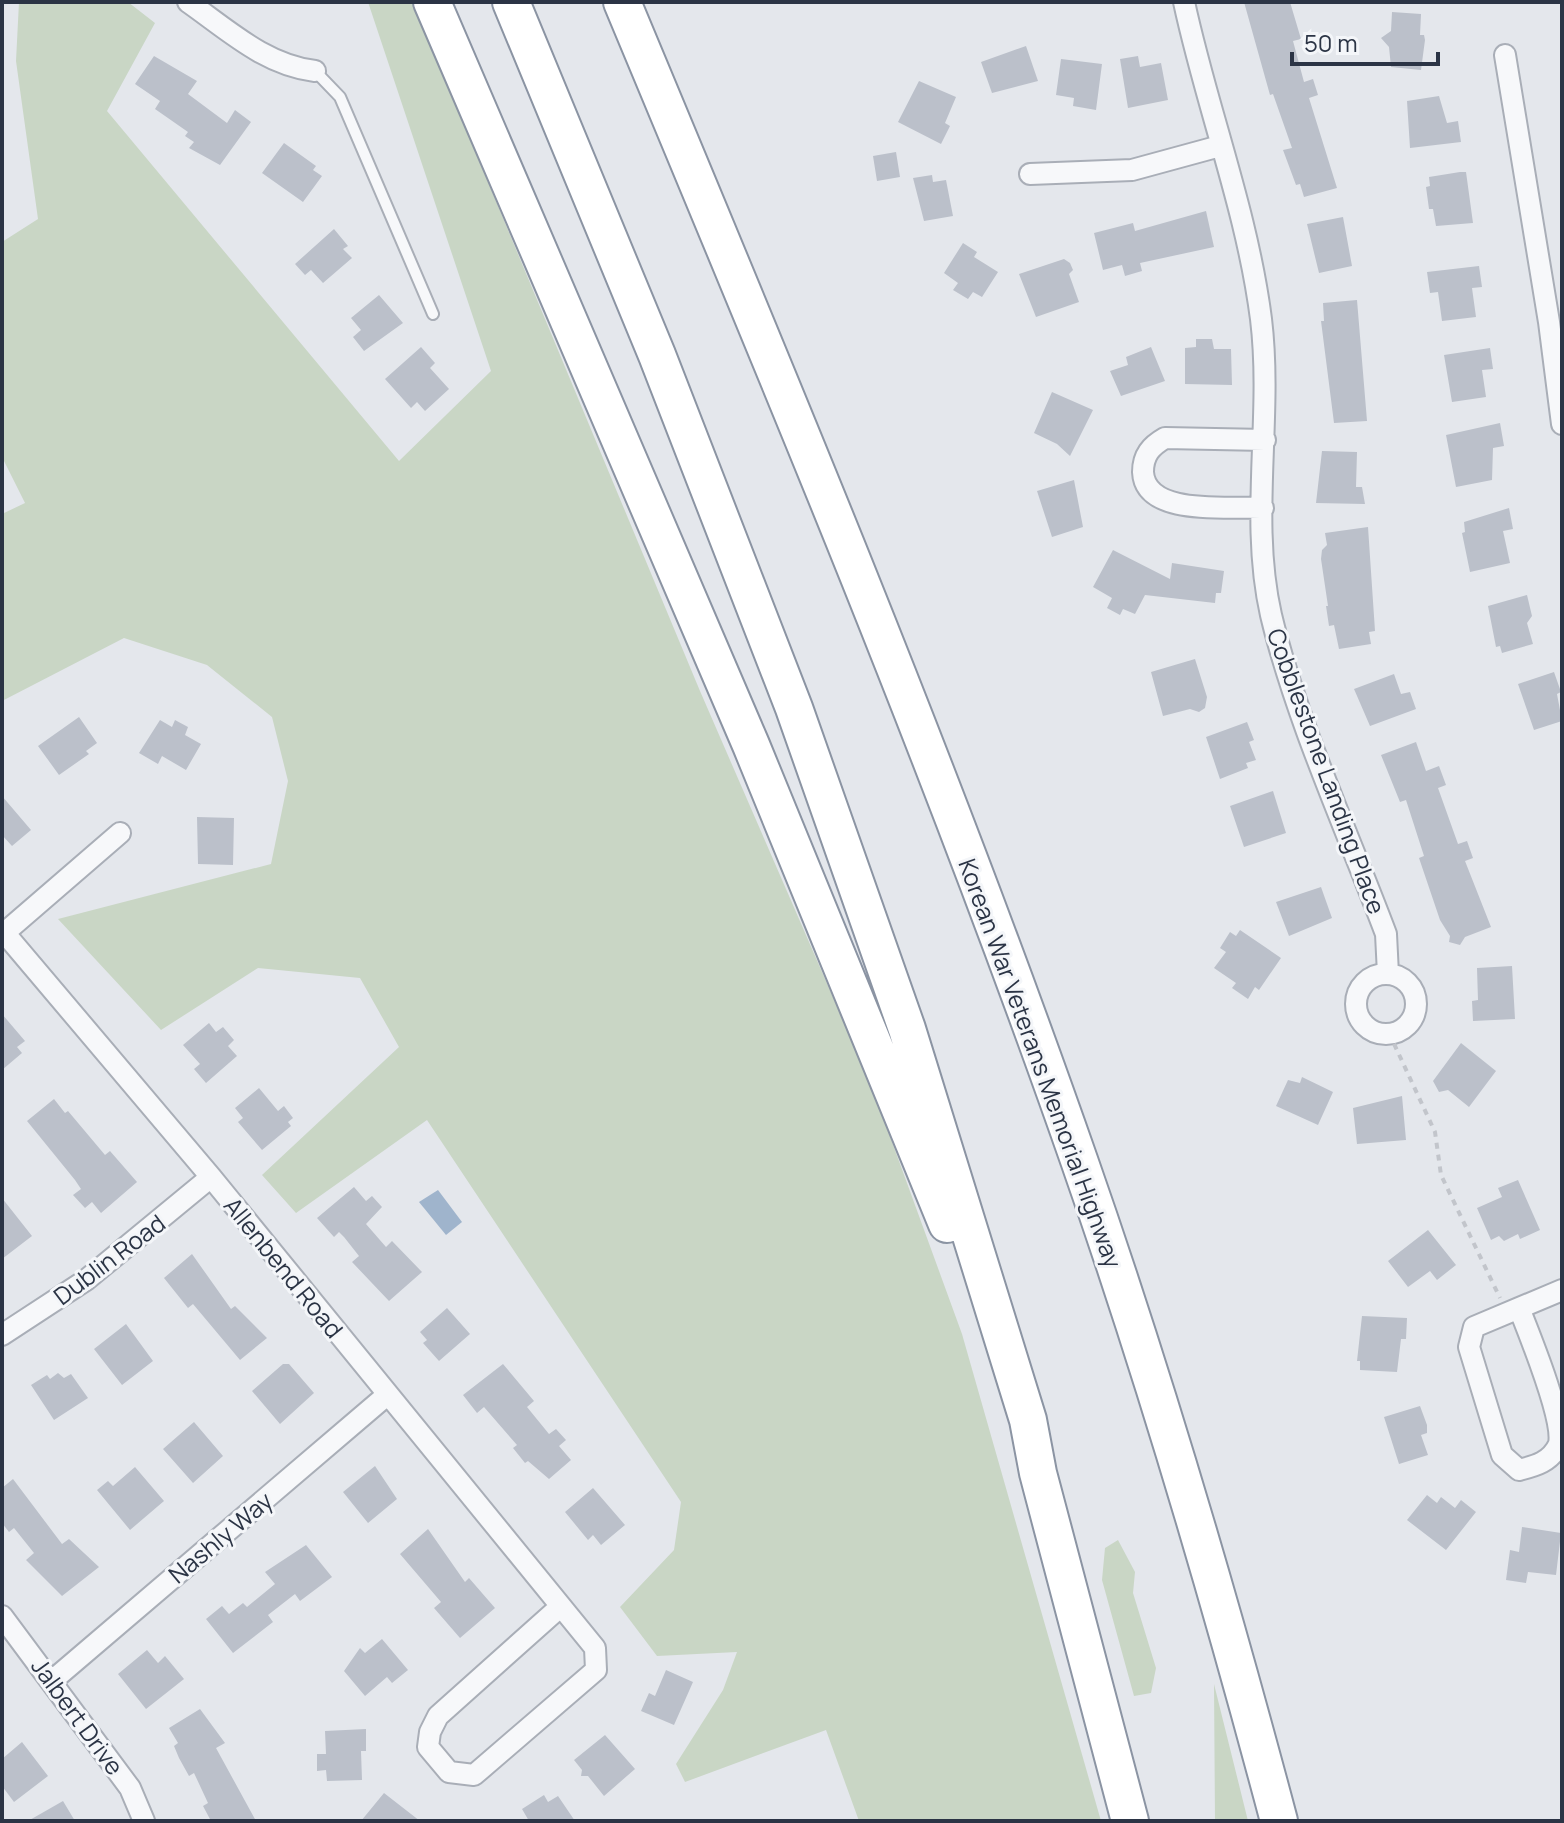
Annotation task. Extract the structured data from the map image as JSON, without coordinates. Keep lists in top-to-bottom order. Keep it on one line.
{"streets":{"highway":["Korean War Veterans Memorial Highway"],"street":["Cobblestone Landing Place","Dublin Road","Allenbend Road","Nashly Way","Jalbert Drive"]},"crossings":[["Dublin Road","Allenbend Road"],["Allenbend Road","Nashly Way"],["Nashly Way","Jalbert Drive"]],"scale_bar":"50 m"}
